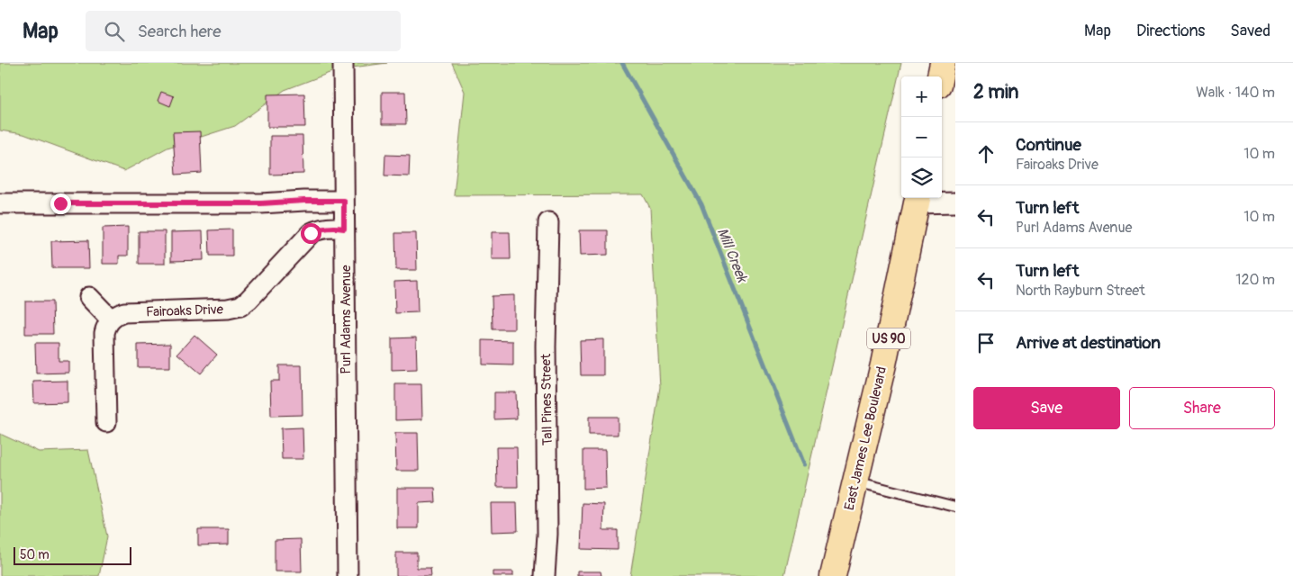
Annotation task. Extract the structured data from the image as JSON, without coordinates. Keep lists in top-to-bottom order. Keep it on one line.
{"streets":{"main road":["US 90","East James Lee Boulevard"],"street":["Fairoaks Drive","Purl Adams Avenue","Tall Pines Street"]},"crossings":[["Fairoaks Drive","Purl Adams Avenue"]],"water":["Mill Creek"],"scale_bar":"50 m","page":{"header":"Map","search":"Search here","nav":["Map","Directions","Saved"],"heading":["2 min","Walk · 140 m"],"map_buttons":["+","−"],"list":[["Continue","Fairoaks Drive","10 m"],["Turn left","Purl Adams Avenue","10 m"],["Turn left","North Rayburn Street","120 m"],"Arrive at destination"],"buttons":["Save","Share"],"scale":"50 m"}}
